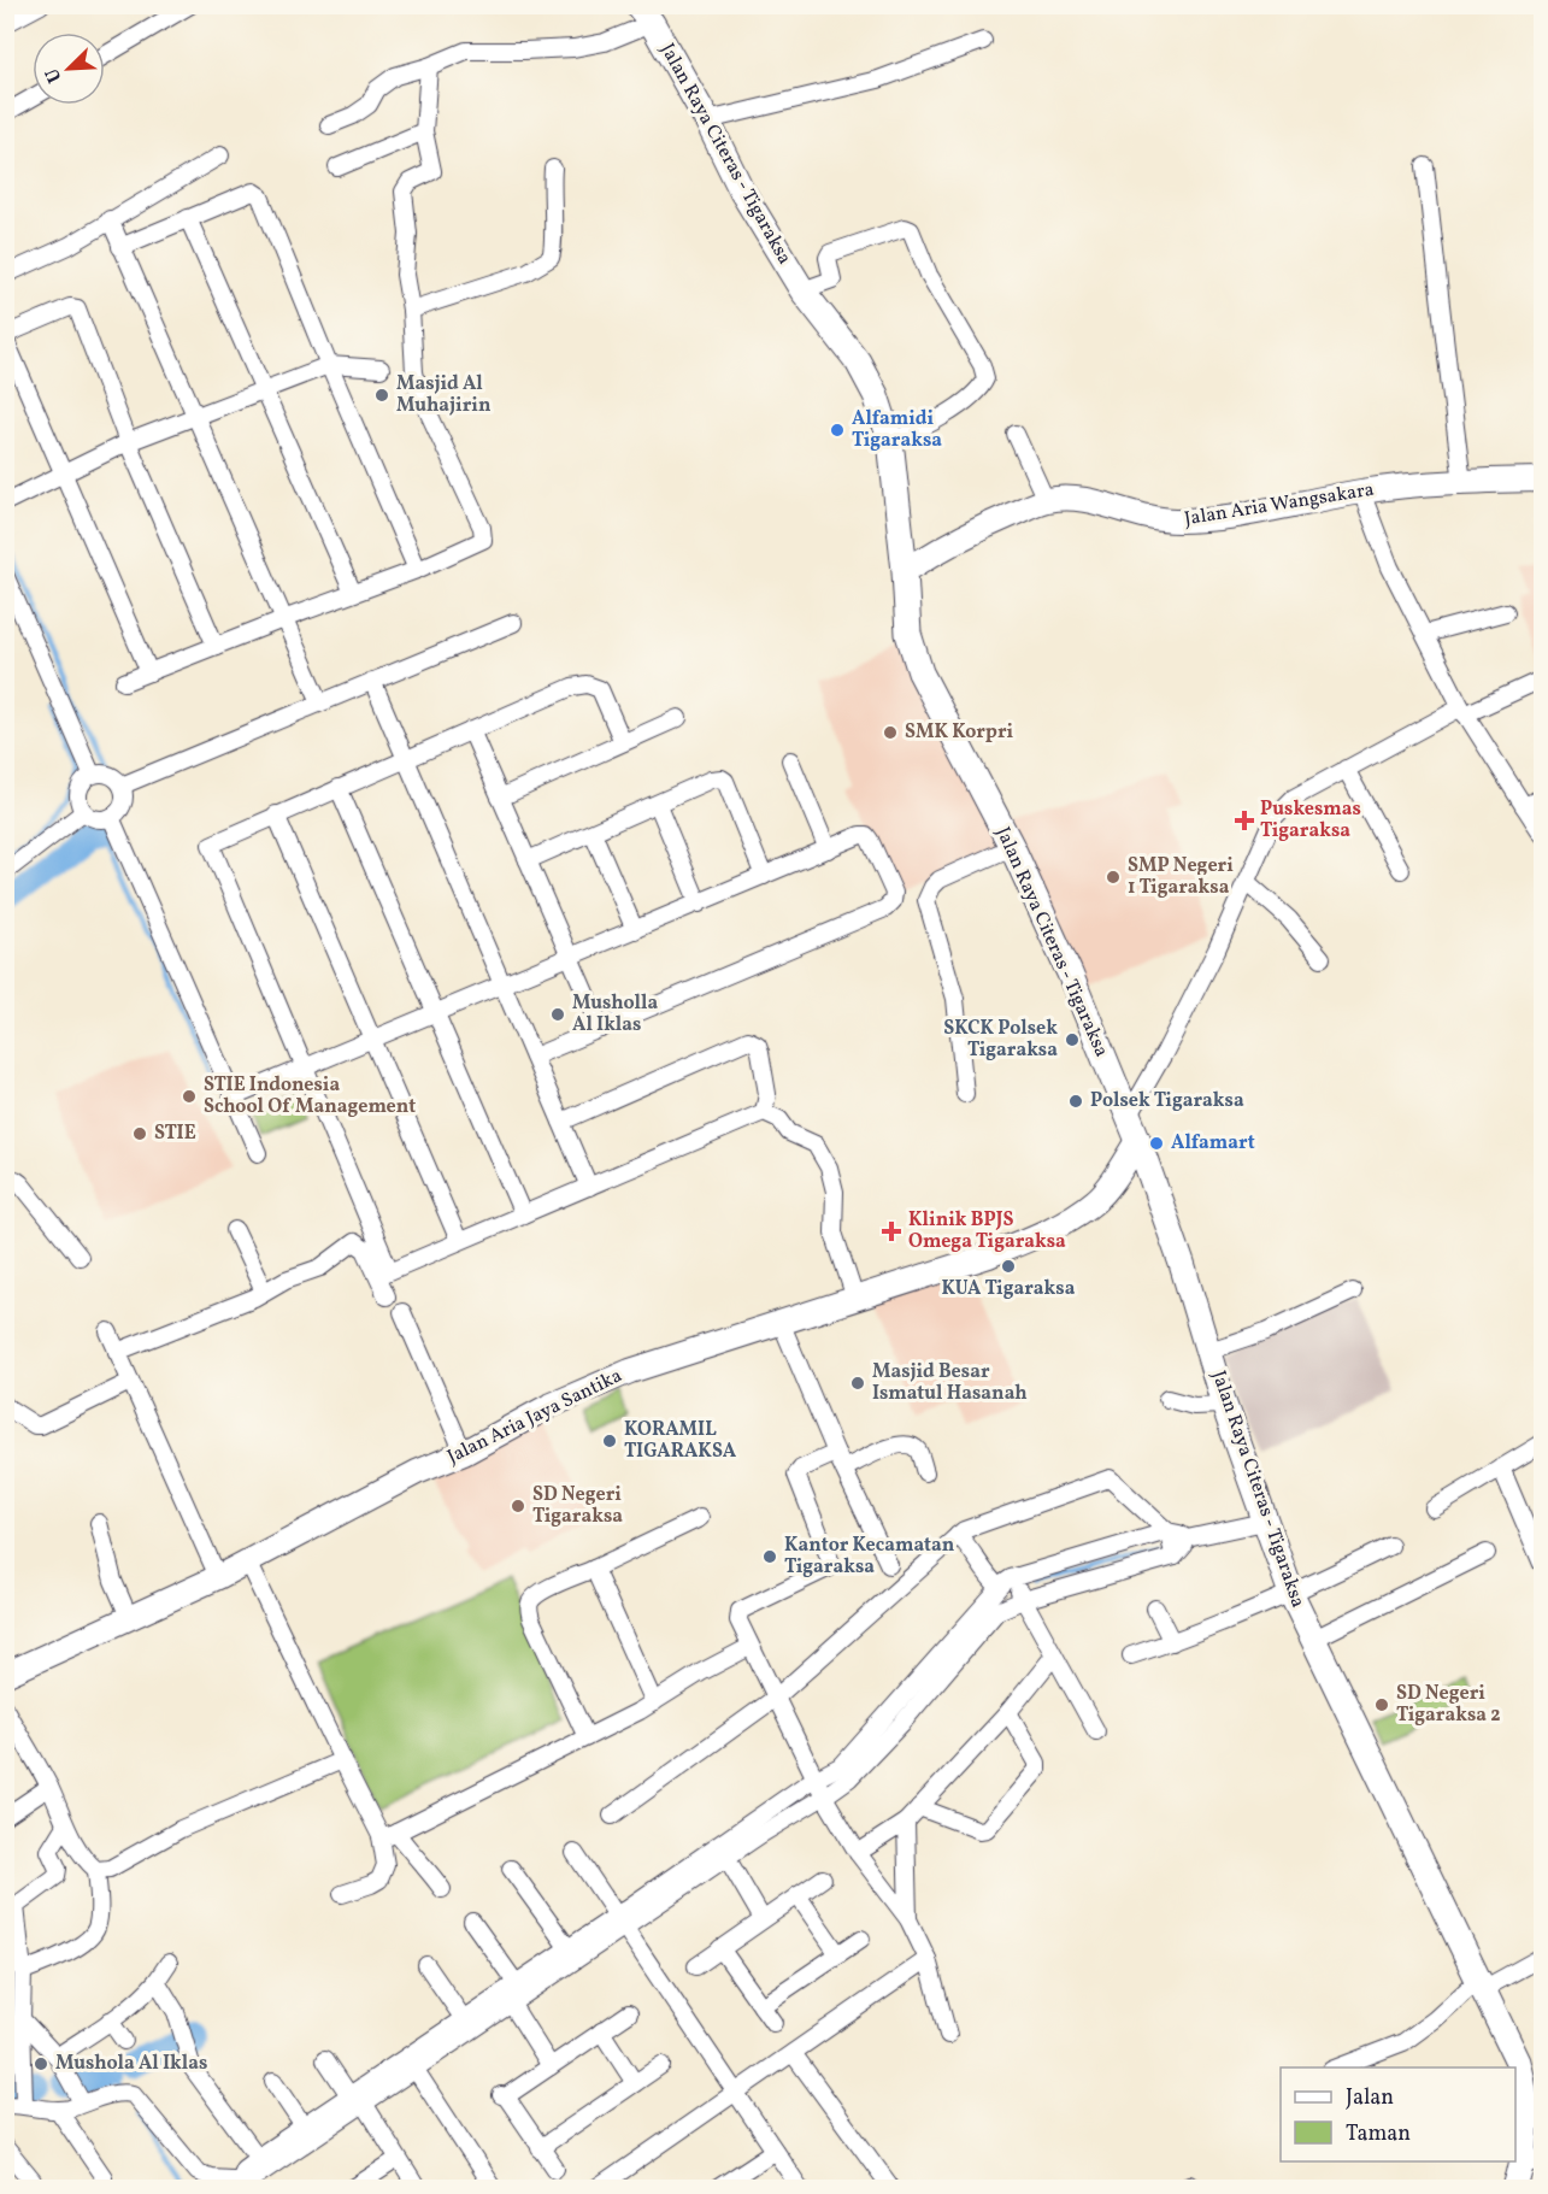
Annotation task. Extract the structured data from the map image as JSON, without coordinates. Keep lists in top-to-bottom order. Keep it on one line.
{"streets":{"main road":["Jalan Raya Citeras - Tigaraksa"],"street":["Jalan Aria Wangsakara","Jalan Aria Jaya Santika"]},"crossings":[["Jalan Raya Citeras - Tigaraksa","Jalan Aria Wangsakara"],["Jalan Raya Citeras - Tigaraksa","Jalan Aria Jaya Santika"]],"places":{"other":["Masjid Al Muhajirin","Alfamidi Tigaraksa","SMK Korpri","SMP Negeri 1 Tigaraksa","Musholla Al Iklas","SKCK Polsek Tigaraksa","STIE Indonesia School Of Management","Polsek Tigaraksa","STIE","Alfamart","KUA Tigaraksa","Masjid Besar Ismatul Hasanah","KORAMIL TIGARAKSA","SD Negeri Tigaraksa","Kantor Kecamatan Tigaraksa","SD Negeri Tigaraksa 2","Mushola Al Iklas"],"health":["Puskesmas Tigaraksa","Klinik BPJS Omega Tigaraksa"]},"legend":["Jalan","Taman"],"north":"bottom left"}
